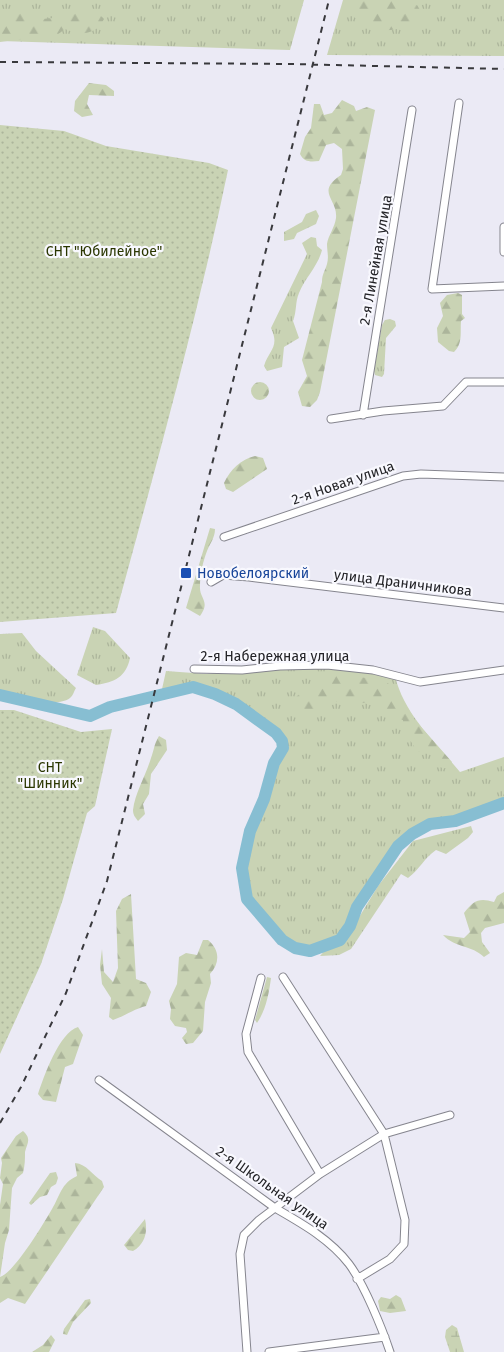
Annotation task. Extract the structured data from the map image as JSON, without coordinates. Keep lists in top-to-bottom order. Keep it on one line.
{"streets":{"street":["2-я Линейная улица","2-я Новая улица","улица Драничникова","2-я Набережная улица","2-я Школьная улица"]},"parks":["СНТ \"Юбилейное\"","СНТ \"Шинник\""],"places":{"transit":["Новобелоярский"]}}
